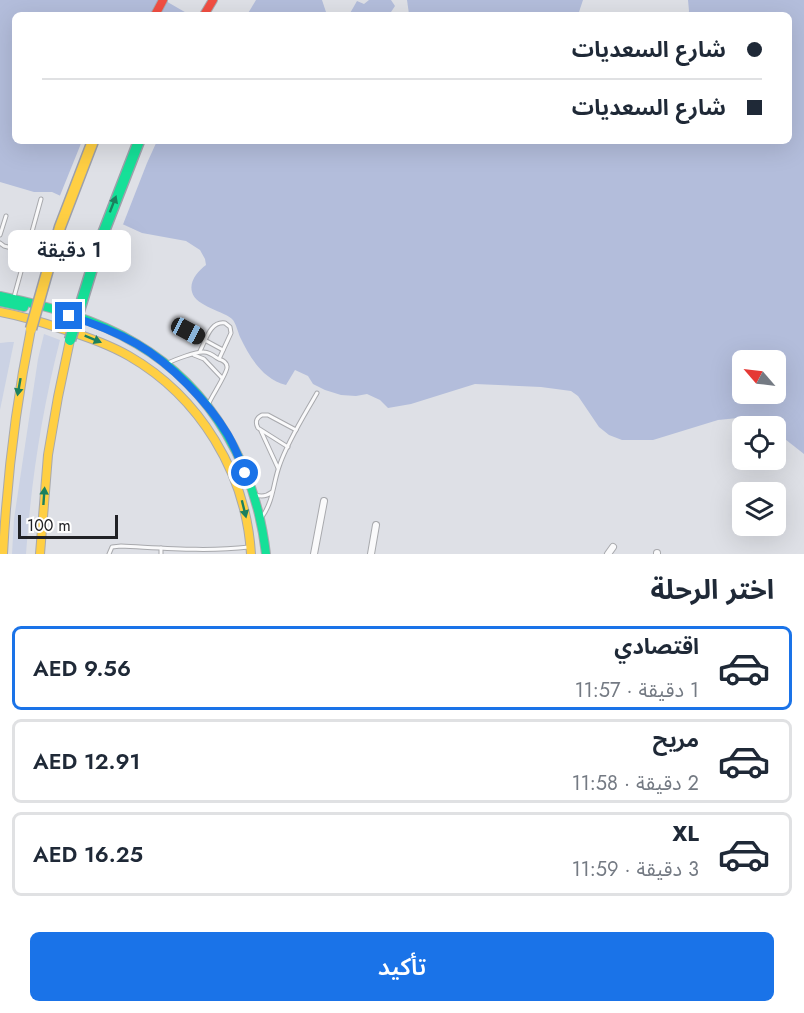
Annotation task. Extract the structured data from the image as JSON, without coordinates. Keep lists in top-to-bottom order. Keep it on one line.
{"scale_bar":"100 m","north":"top left","page":{"banner":["شارع السعديات","شارع السعديات"],"bubble":"1 دقيقة","scale":"100 m","heading":"اختر الرحلة","list":[{"name":"اقتصادي","note":"1 دقيقة · 11:57","value":"AED 9.56"},{"name":"مريح","note":"2 دقيقة · 11:58","value":"AED 12.91"},{"name":"XL","note":"3 دقيقة · 11:59","value":"AED 16.25"}],"buttons":"تأكيد"}}
